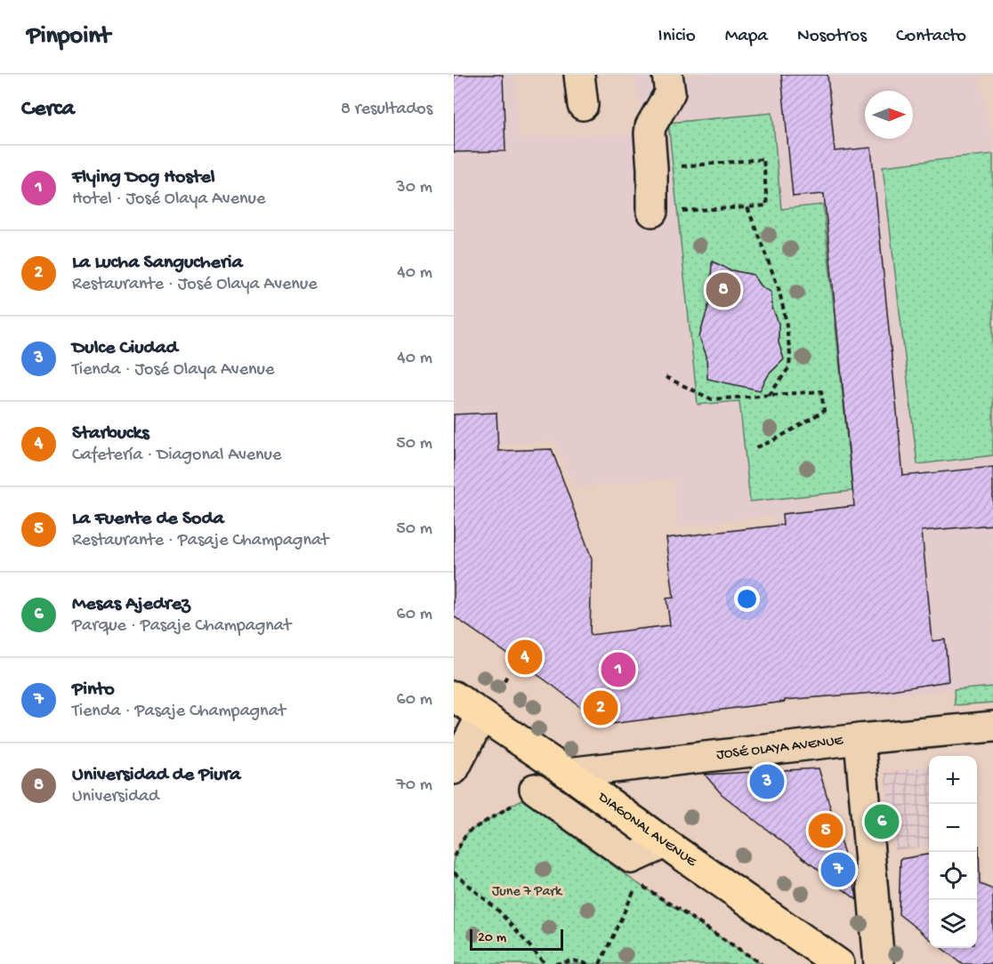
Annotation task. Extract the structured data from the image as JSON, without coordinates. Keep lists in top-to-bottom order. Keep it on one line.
{"streets":{"main road":["DIAGONAL AVENUE"],"street":["JOSÉ OLAYA AVENUE"]},"crossings":[["JOSÉ OLAYA AVENUE","DIAGONAL AVENUE"]],"parks":["June 7 Park"],"scale_bar":"20 m","north":"right","page":{"header":"Pinpoint","nav":["Inicio","Mapa","Nosotros","Contacto"],"heading":["Cerca","8 resultados"],"list":[{"mark":"1","name":"Flying Dog Hostel","note":"Hotel · José Olaya Avenue","value":"30 m"},{"mark":"2","name":"La Lucha Sangucheria","note":"Restaurante · José Olaya Avenue","value":"40 m"},{"mark":"3","name":"Dulce Ciudad","note":"Tienda · José Olaya Avenue","value":"40 m"},{"mark":"4","name":"Starbucks","note":"Cafetería · Diagonal Avenue","value":"50 m"},{"mark":"5","name":"La Fuente de Soda","note":"Restaurante · Pasaje Champagnat","value":"50 m"},{"mark":"6","name":"Mesas Ajedrez","note":"Parque · Pasaje Champagnat","value":"60 m"},{"mark":"7","name":"Pinto","note":"Tienda · Pasaje Champagnat","value":"60 m"},{"mark":"8","name":"Universidad de Piura","note":"Universidad","value":"70 m"}],"pins":["8","4","1","2","3","6","5","7"],"map_buttons":["+","−"],"scale":"20 m"}}
